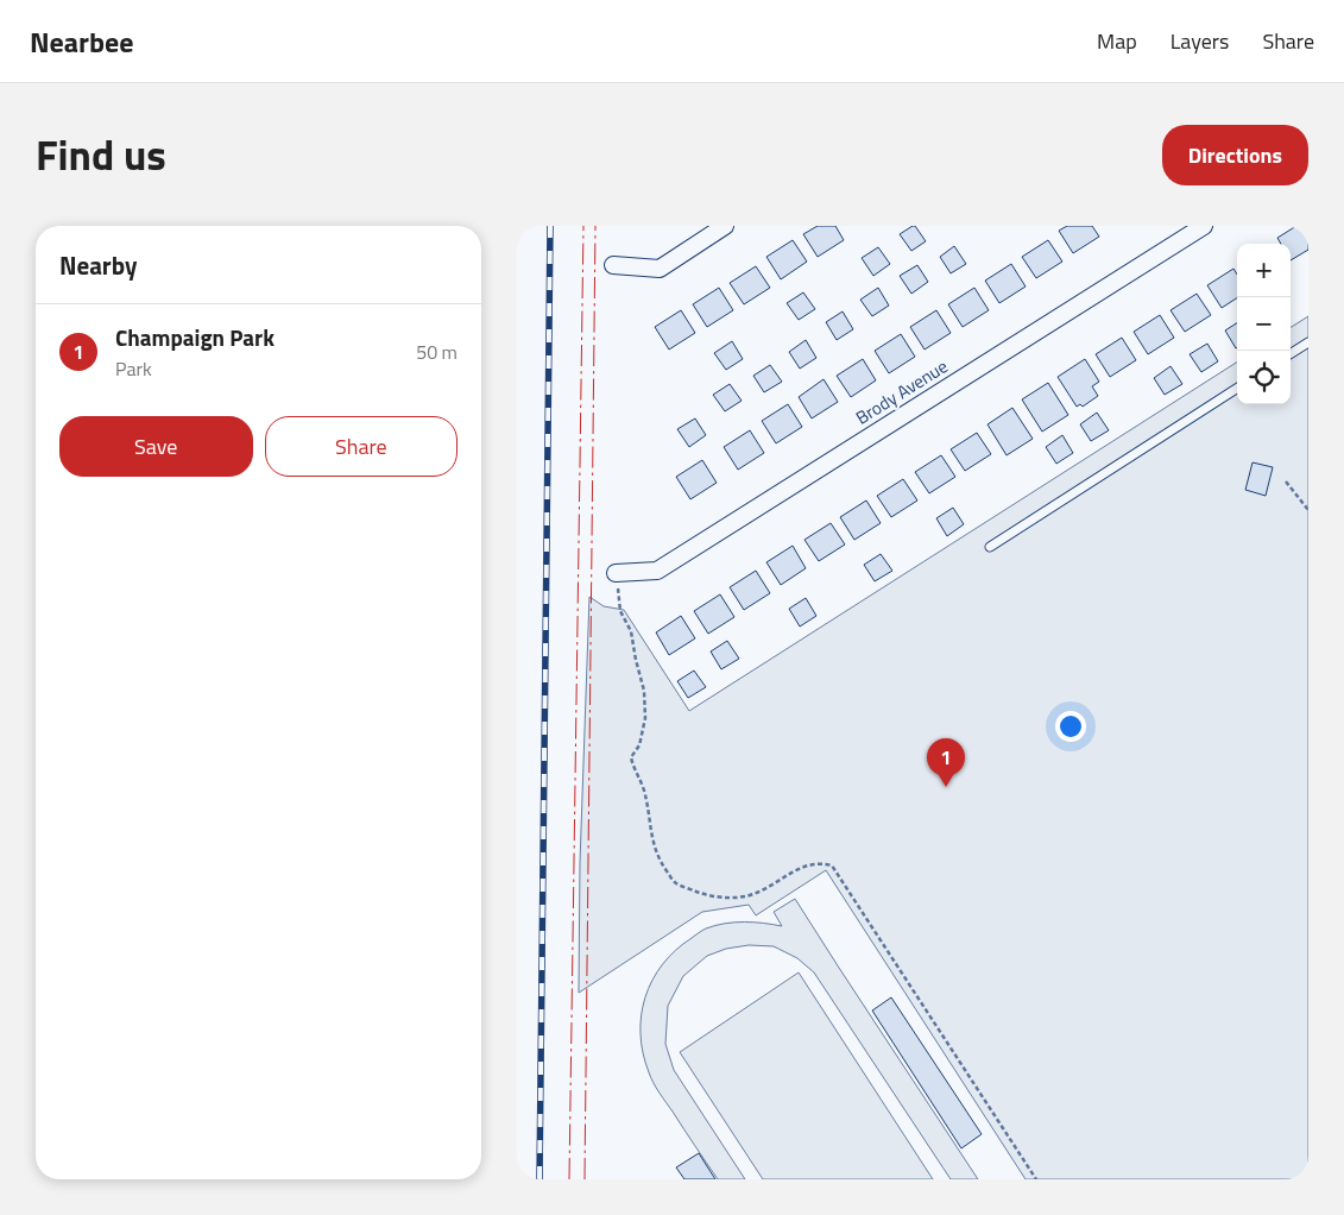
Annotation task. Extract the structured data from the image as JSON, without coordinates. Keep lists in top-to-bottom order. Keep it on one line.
{"streets":{"street":["Brody Avenue"]},"page":{"header":"Nearbee","nav":["Map","Layers","Share"],"title":"Find us","buttons":["Directions",["Save","Share"]],"heading":"Nearby","map_buttons":["+","−"],"list":[{"mark":"1","name":"Champaign Park","note":"Park","value":"50 m"}],"pins":"1"}}
